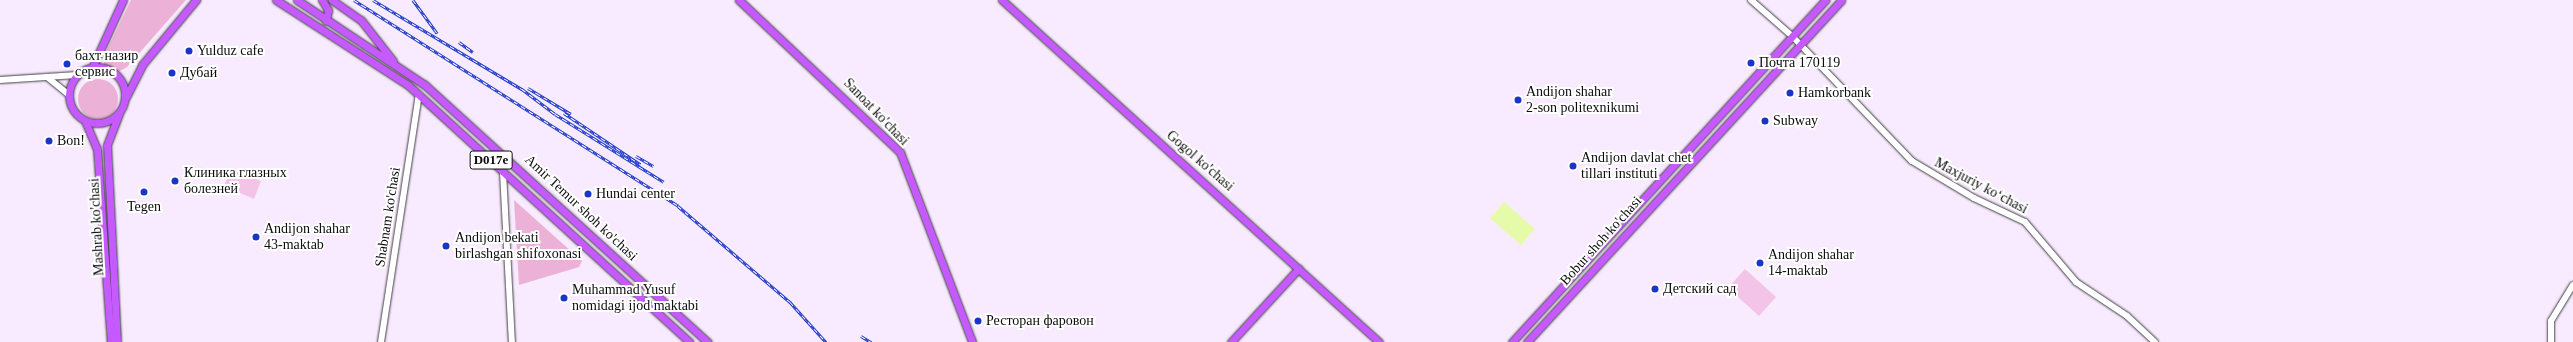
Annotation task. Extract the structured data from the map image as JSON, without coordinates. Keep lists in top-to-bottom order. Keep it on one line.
{"streets":{"main road":["Sanoat ko'chasi","D017e","Gogol ko'chasi","Amir Temur shoh ko'chasi","Mashrab ko'chasi","Bobur shoh ko'chasi"],"street":["Maxjuriy koʻchasi","Shabnam ko'chasi"]},"crossings":[["Maxjuriy koʻchasi","Bobur shoh ko'chasi"],["Amir Temur shoh ko'chasi","Shabnam ko'chasi"]],"places":["Yulduz cafe","Почта 170119","бахт назир сервис","Дубай","Hamkorbank","Andijon shahar 2-son politexnikumi","Subway","Bon!","Andijon davlat chet tillari instituti","Клиника глазных болезней","Tegen","Hundai center","Andijon shahar 43-maktab","Аndijon bekati birlashgan shifoxonasi","Andijon shahar 14-maktab","Детский сад","Muhammad Yusuf nomidagi ijod maktabi","Ресторан фаровон"]}
